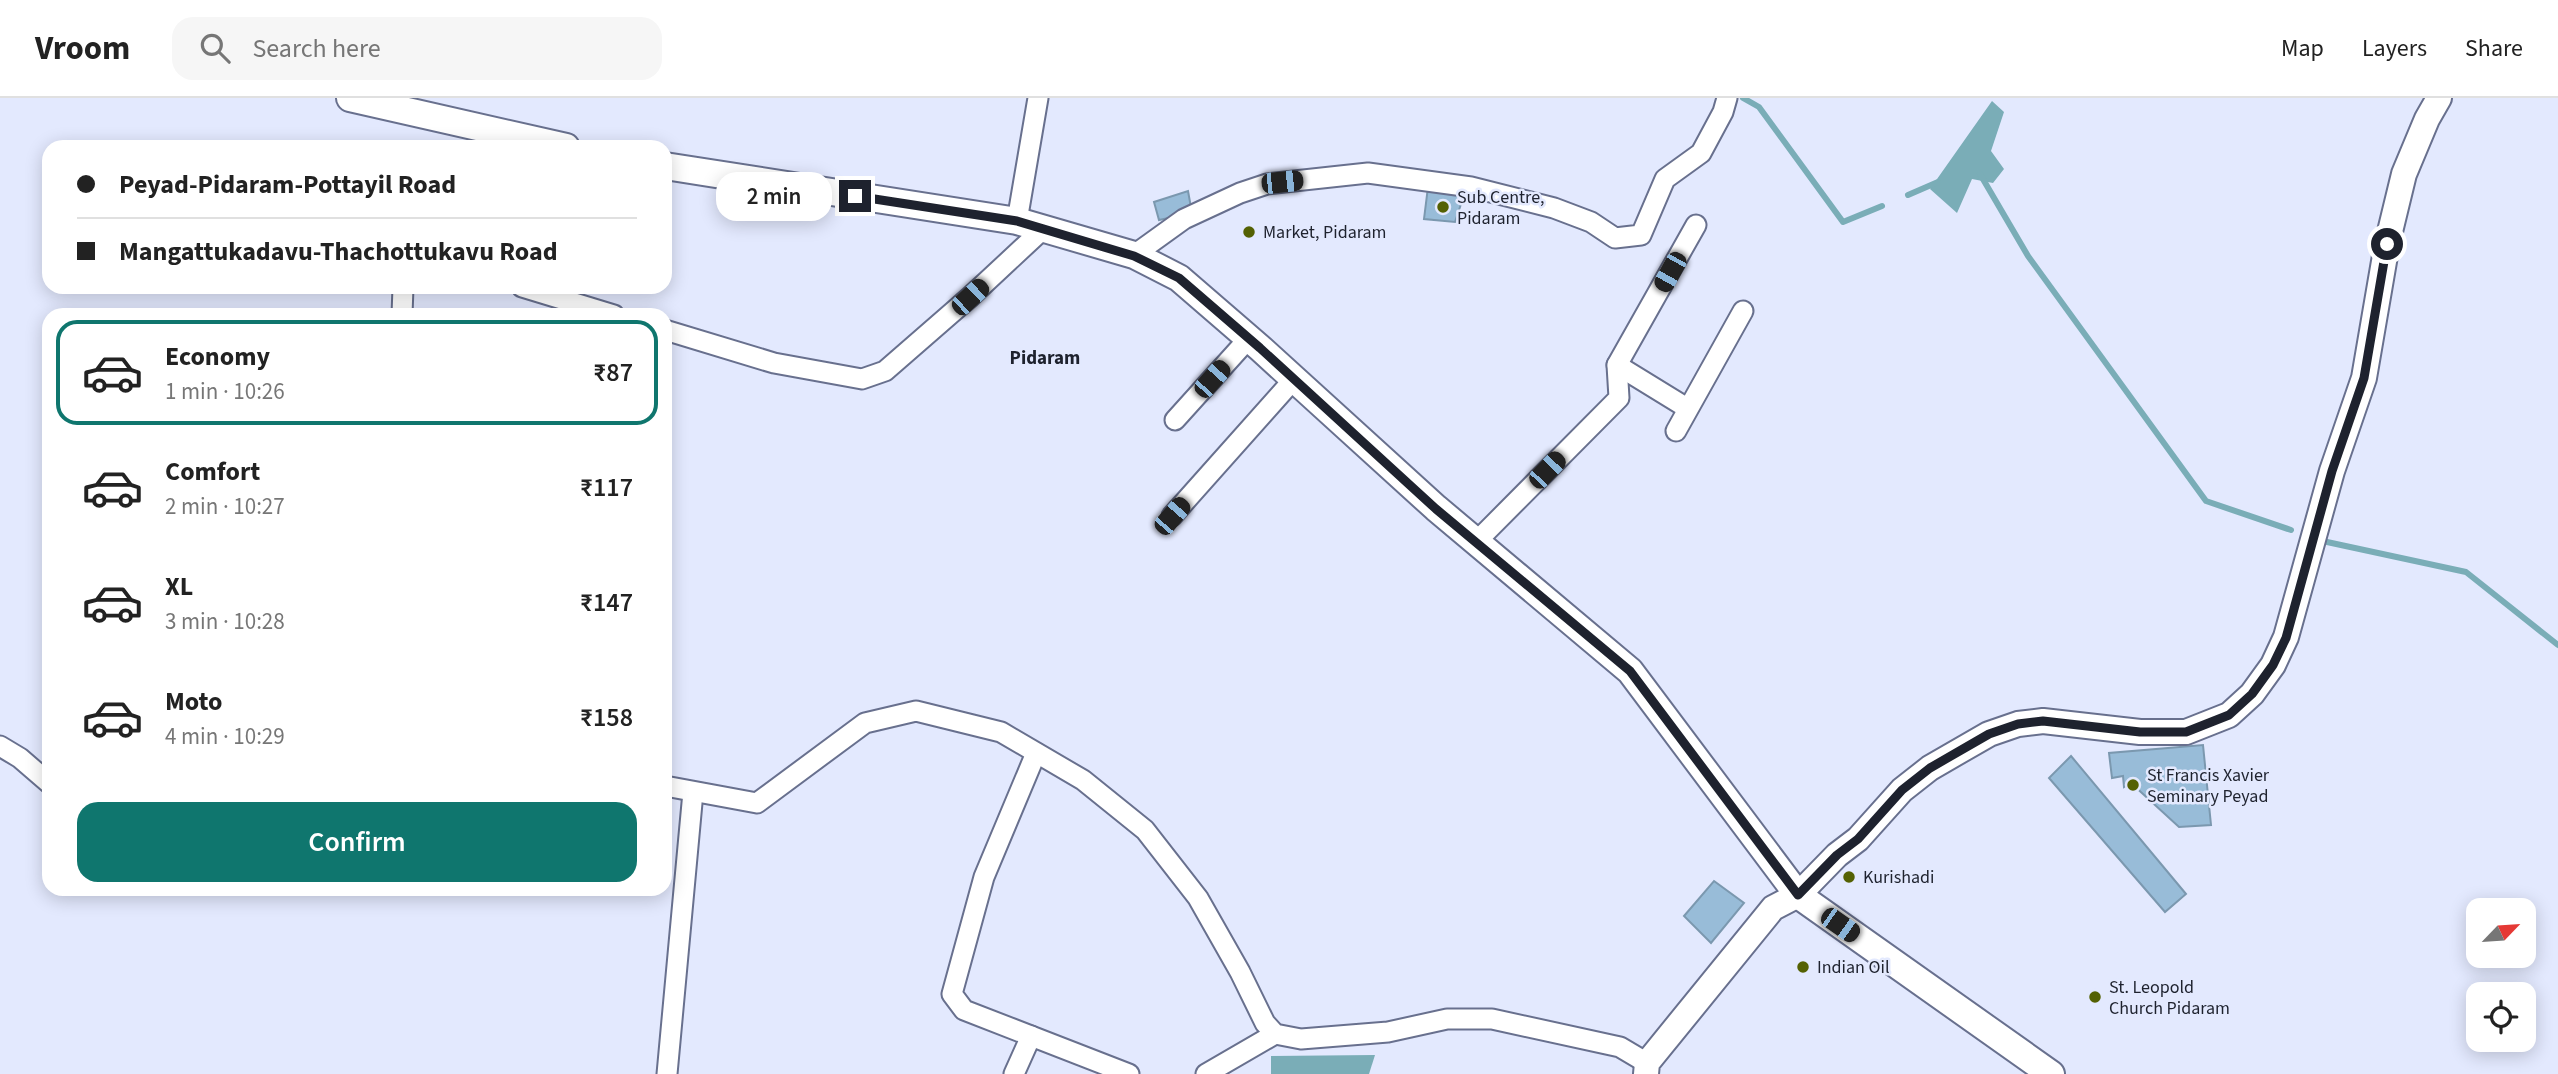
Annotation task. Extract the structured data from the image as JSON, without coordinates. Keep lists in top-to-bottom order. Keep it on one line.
{"districts":["Pidaram"],"places":["Sub Centre, Pidaram","Market, Pidaram","St Francis Xavier Seminary Peyad","Kurishadi","Indian Oil","St. Leopold Church Pidaram"],"north":"top right","page":{"header":"Vroom","search":"Search here","nav":["Map","Layers","Share"],"banner":["Peyad-Pidaram-Pottayil Road","Mangattukadavu-Thachottukavu Road"],"bubble":"2 min","list":[{"name":"Economy","note":"1 min · 10:26","value":"₹87"},{"name":"Comfort","note":"2 min · 10:27","value":"₹117"},{"name":"XL","note":"3 min · 10:28","value":"₹147"},{"name":"Moto","note":"4 min · 10:29","value":"₹158"}],"buttons":"Confirm"}}
